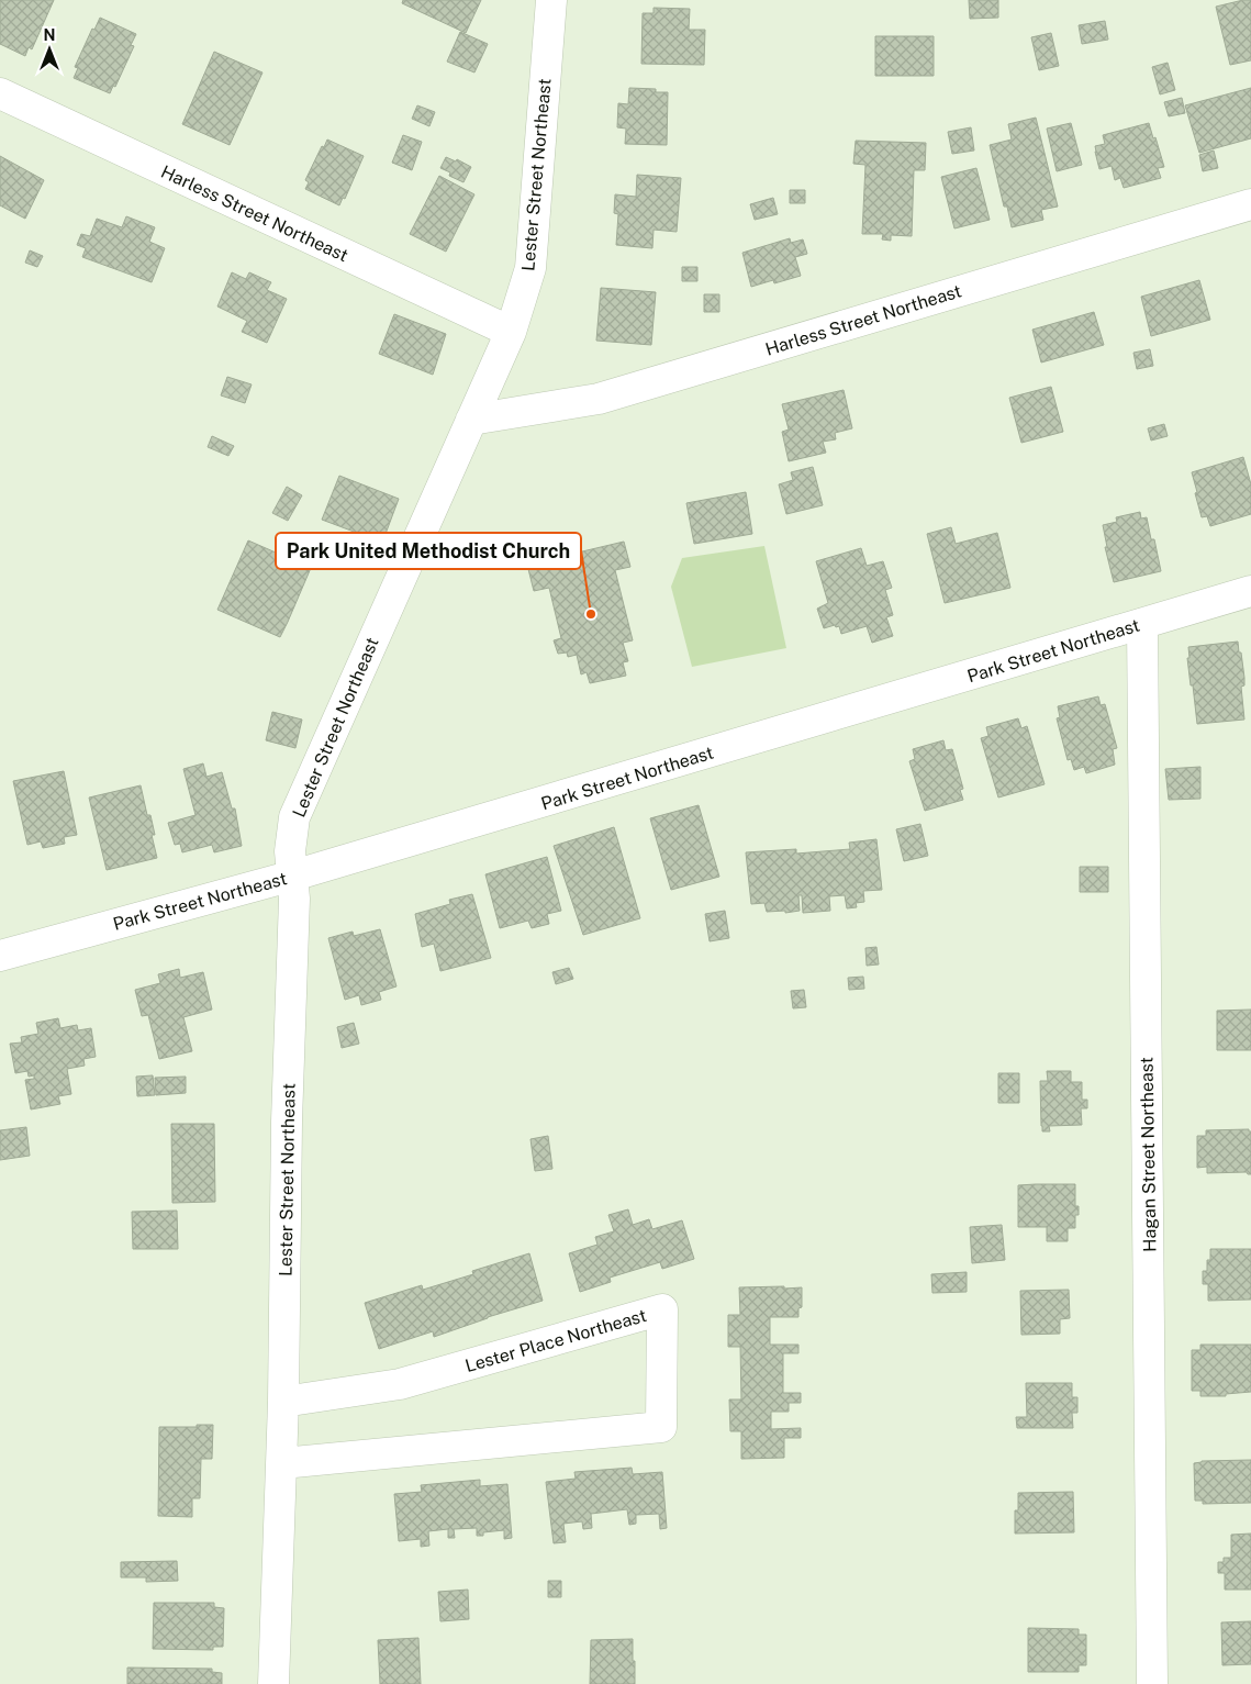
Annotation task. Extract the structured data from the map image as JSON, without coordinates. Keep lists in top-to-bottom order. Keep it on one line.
{"streets":{"street":["Lester Street Northeast","Harless Street Northeast","Park Street Northeast","Hagan Street Northeast","Lester Place Northeast"]},"crossings":[["Lester Street Northeast","Harless Street Northeast"],["Lester Street Northeast","Park Street Northeast"],["Lester Street Northeast","Lester Place Northeast"],["Park Street Northeast","Hagan Street Northeast"]],"places":["Park United Methodist Church"],"north":"top"}
